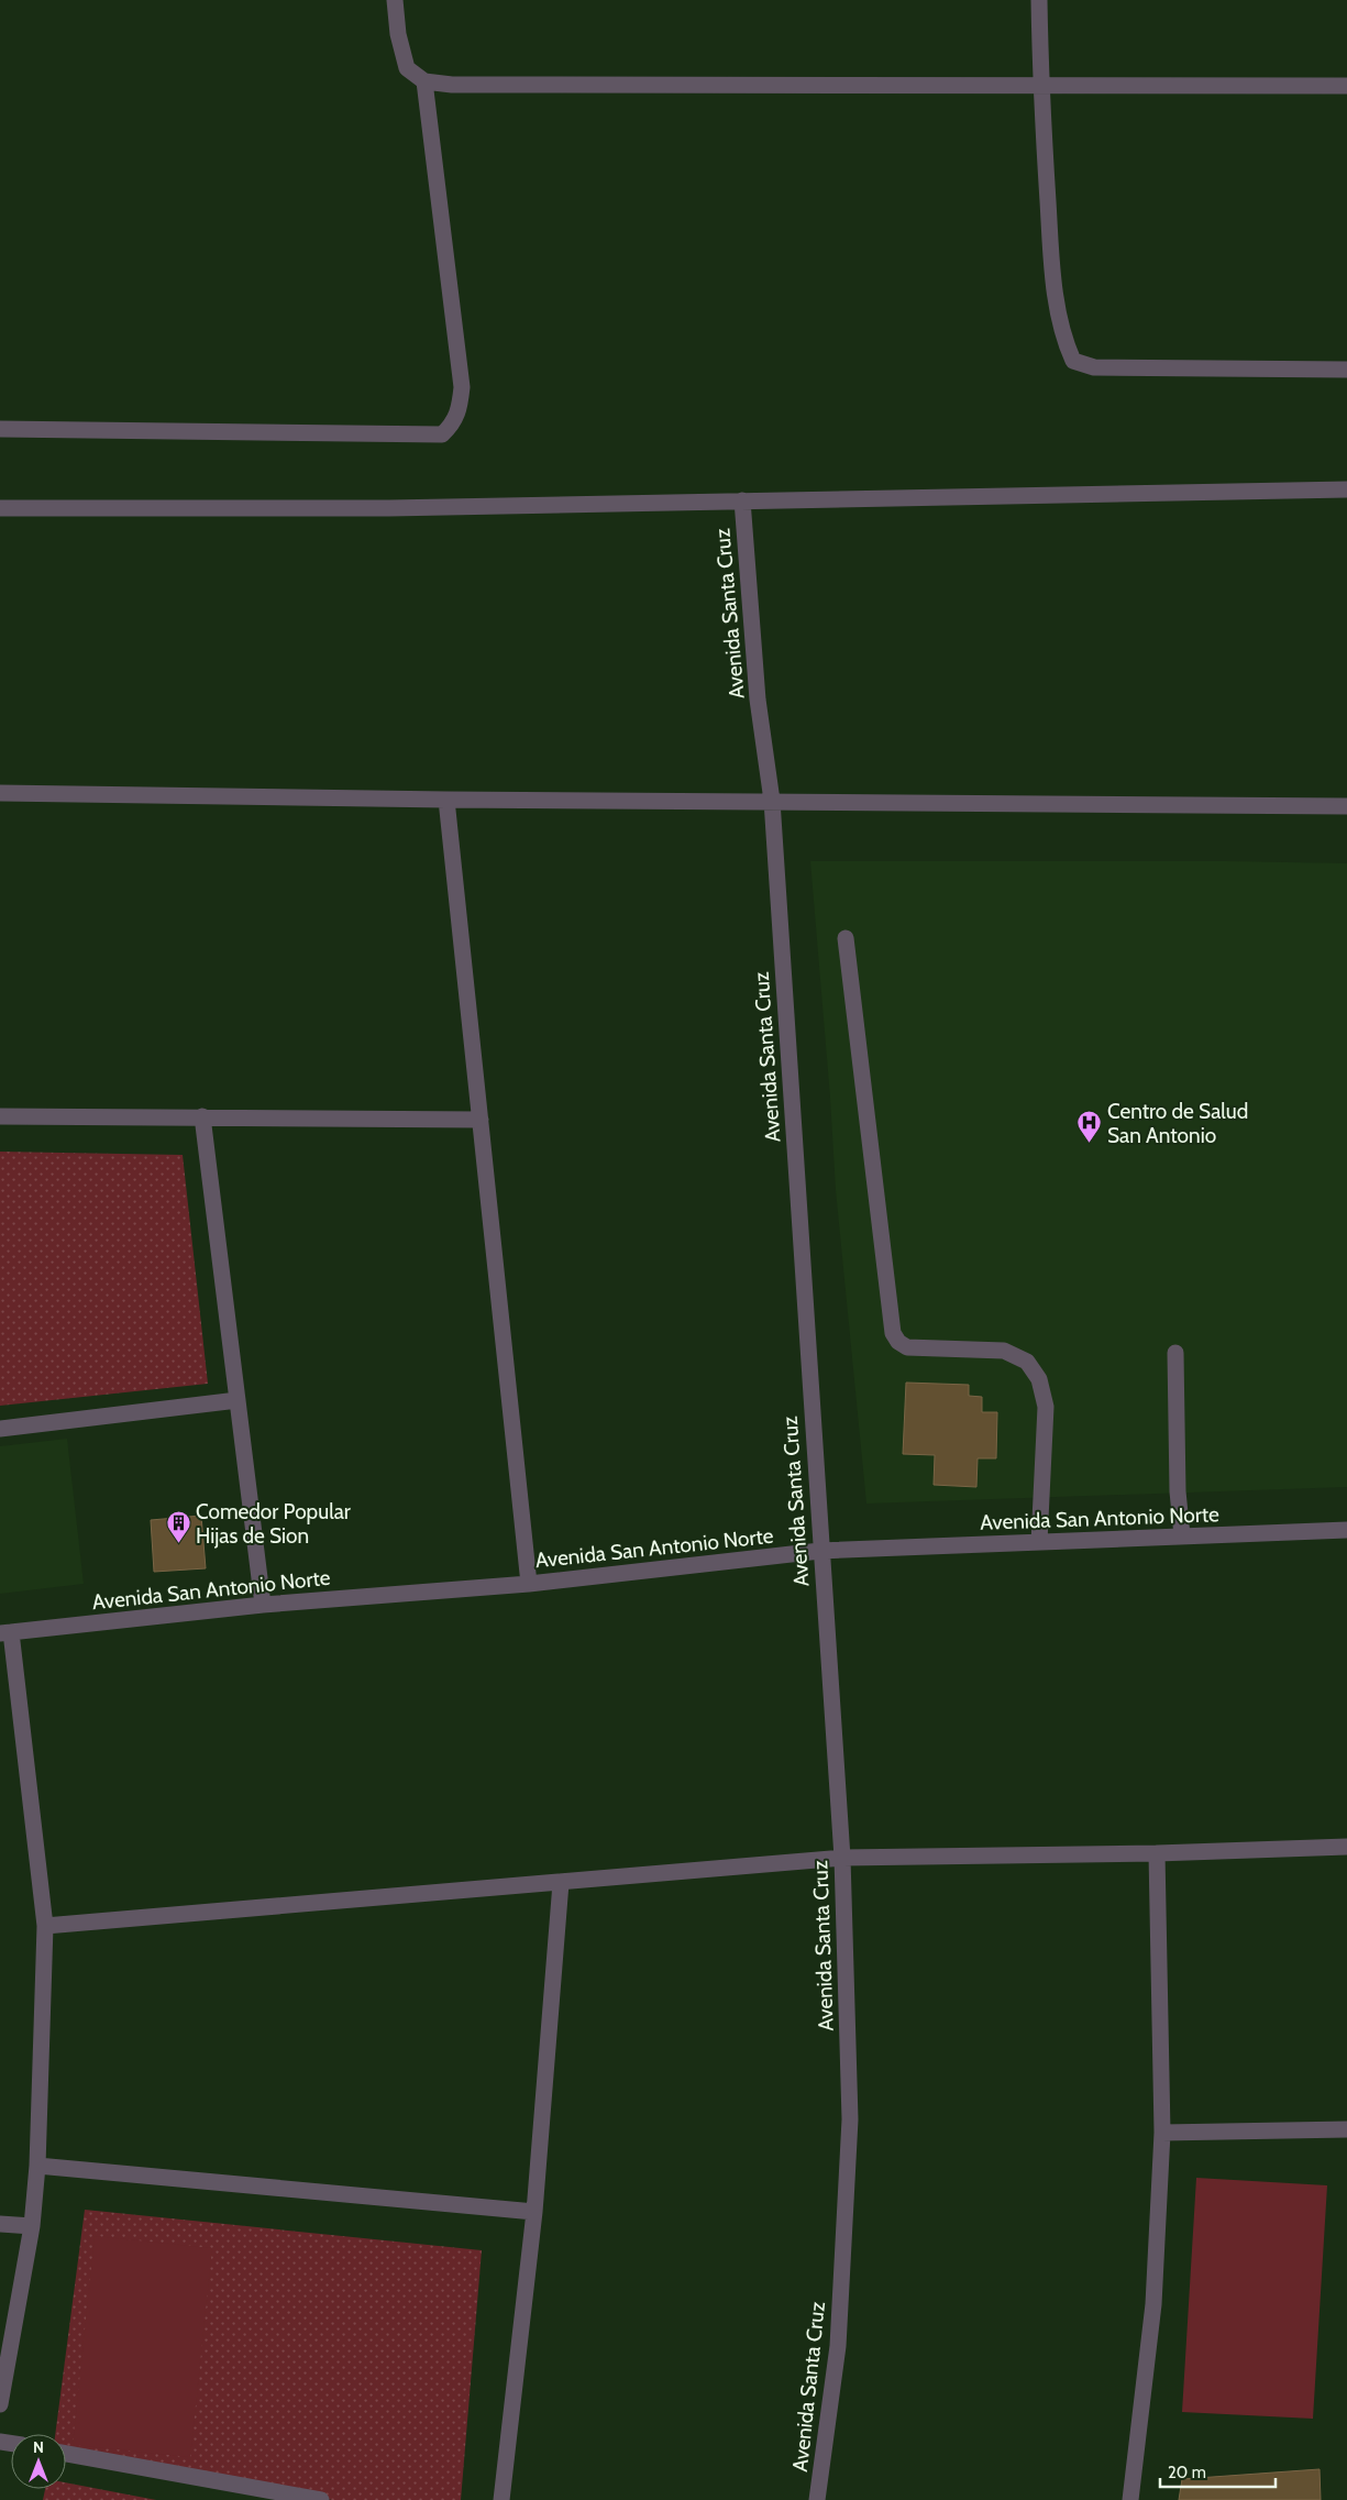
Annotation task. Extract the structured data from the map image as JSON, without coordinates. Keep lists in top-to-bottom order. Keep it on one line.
{"streets":{"street":["Avenida Santa Cruz","Avenida San Antonio Norte"]},"crossings":[["Avenida Santa Cruz","Avenida San Antonio Norte"]],"places":{"hospital":["Centro de Salud San Antonio"],"building":["Comedor Popular Hijas de Sion"]},"scale_bar":"20 m","north":"top"}
